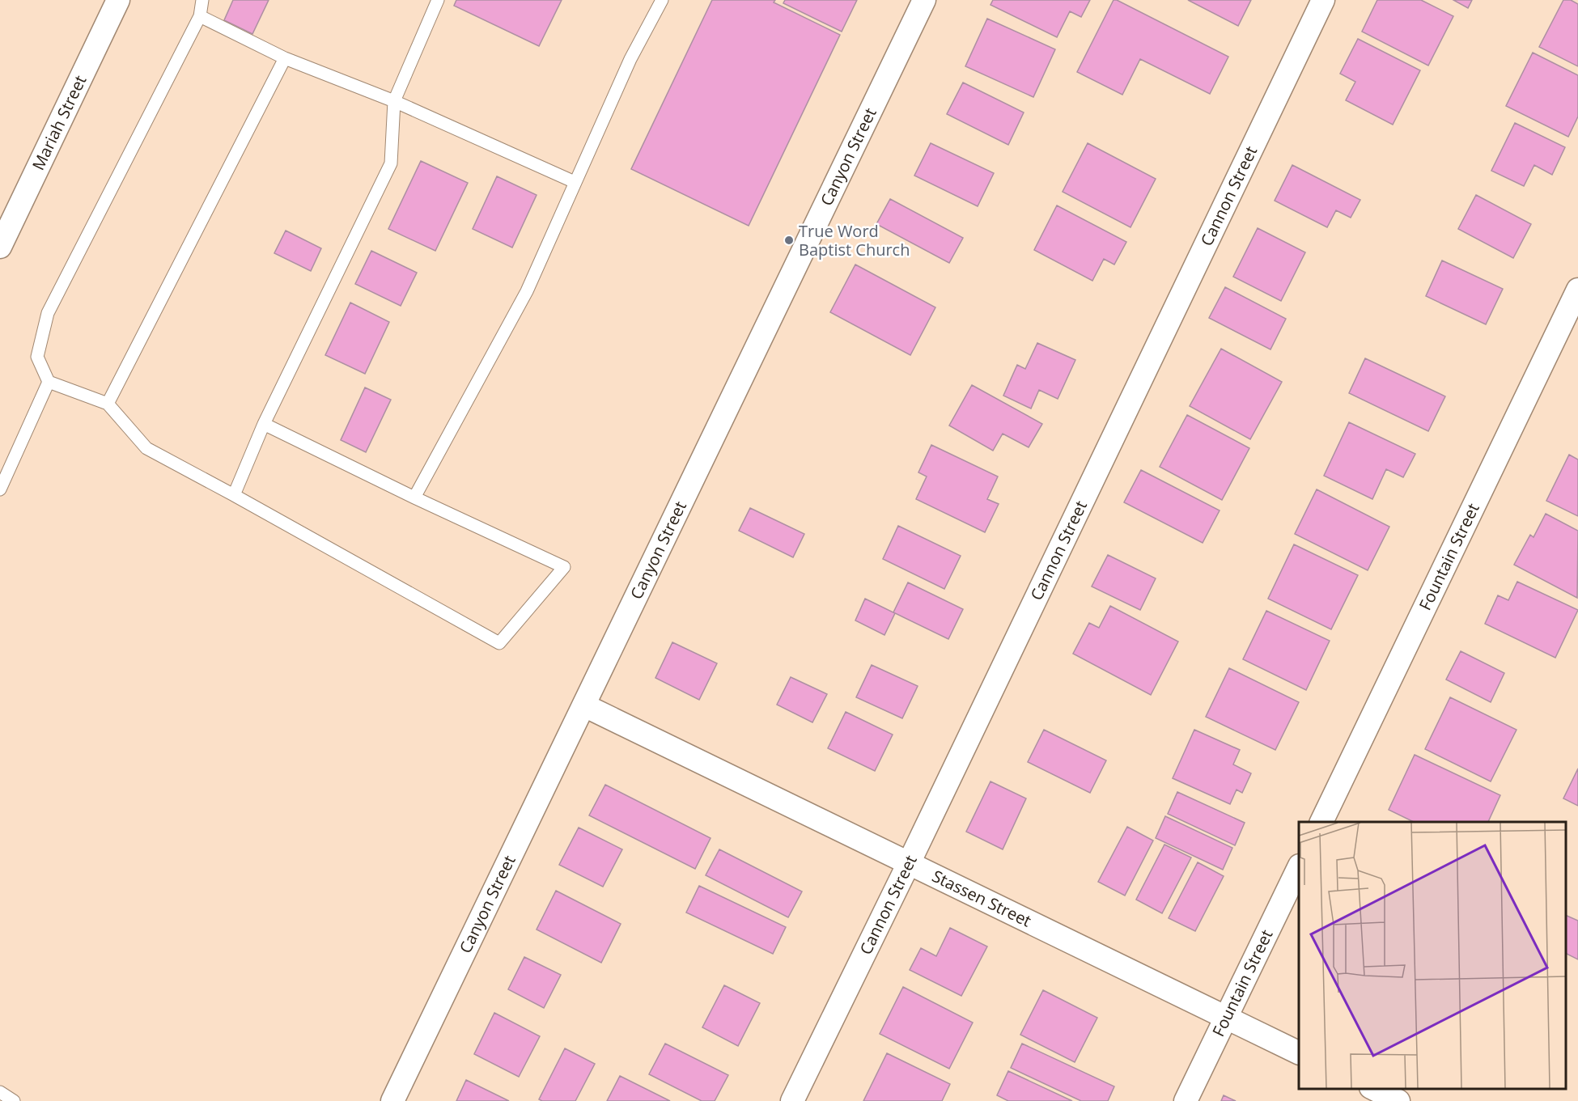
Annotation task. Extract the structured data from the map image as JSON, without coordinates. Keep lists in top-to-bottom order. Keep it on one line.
{"streets":{"street":["Mariah Street","Canyon Street","Cannon Street","Fountain Street","Stassen Street"]},"crossings":[["Canyon Street","Stassen Street"],["Cannon Street","Stassen Street"],["Fountain Street","Stassen Street"]],"places":["True Word Baptist Church"]}
